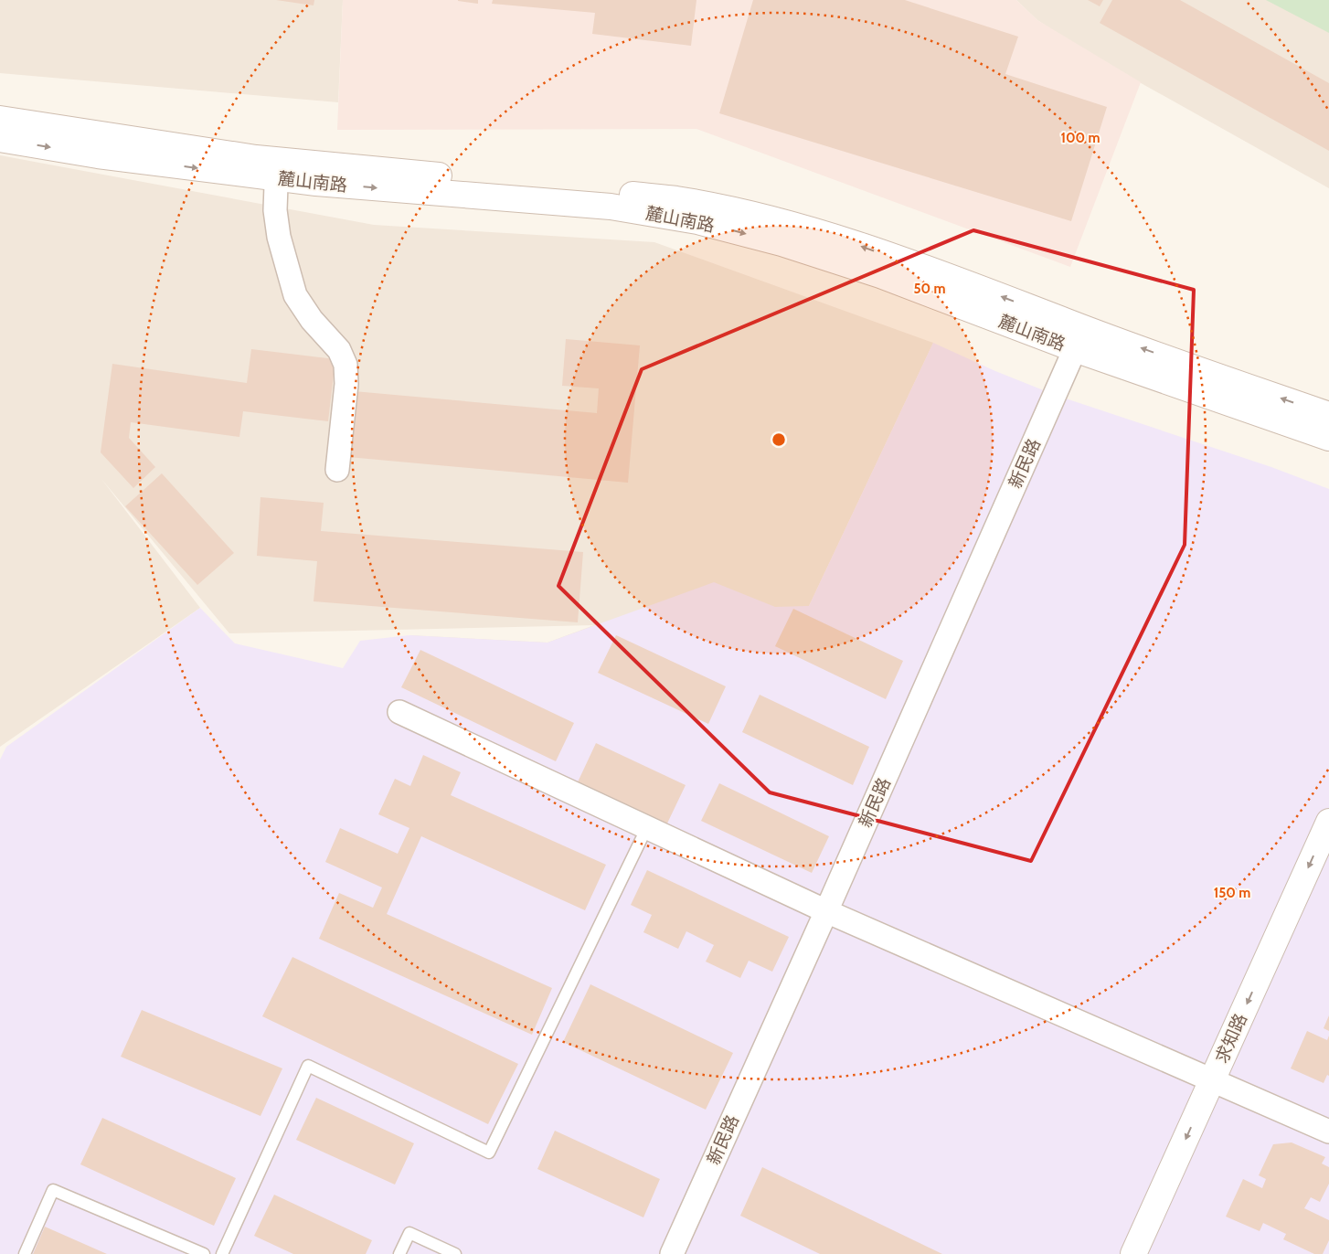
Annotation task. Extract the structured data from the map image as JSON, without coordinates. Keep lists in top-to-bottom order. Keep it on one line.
{"streets":{"main road":["麓山南路","求知路"],"street":["新民路"]},"crossings":[["麓山南路","新民路"]],"rings":["100 m","50 m","150 m"]}
